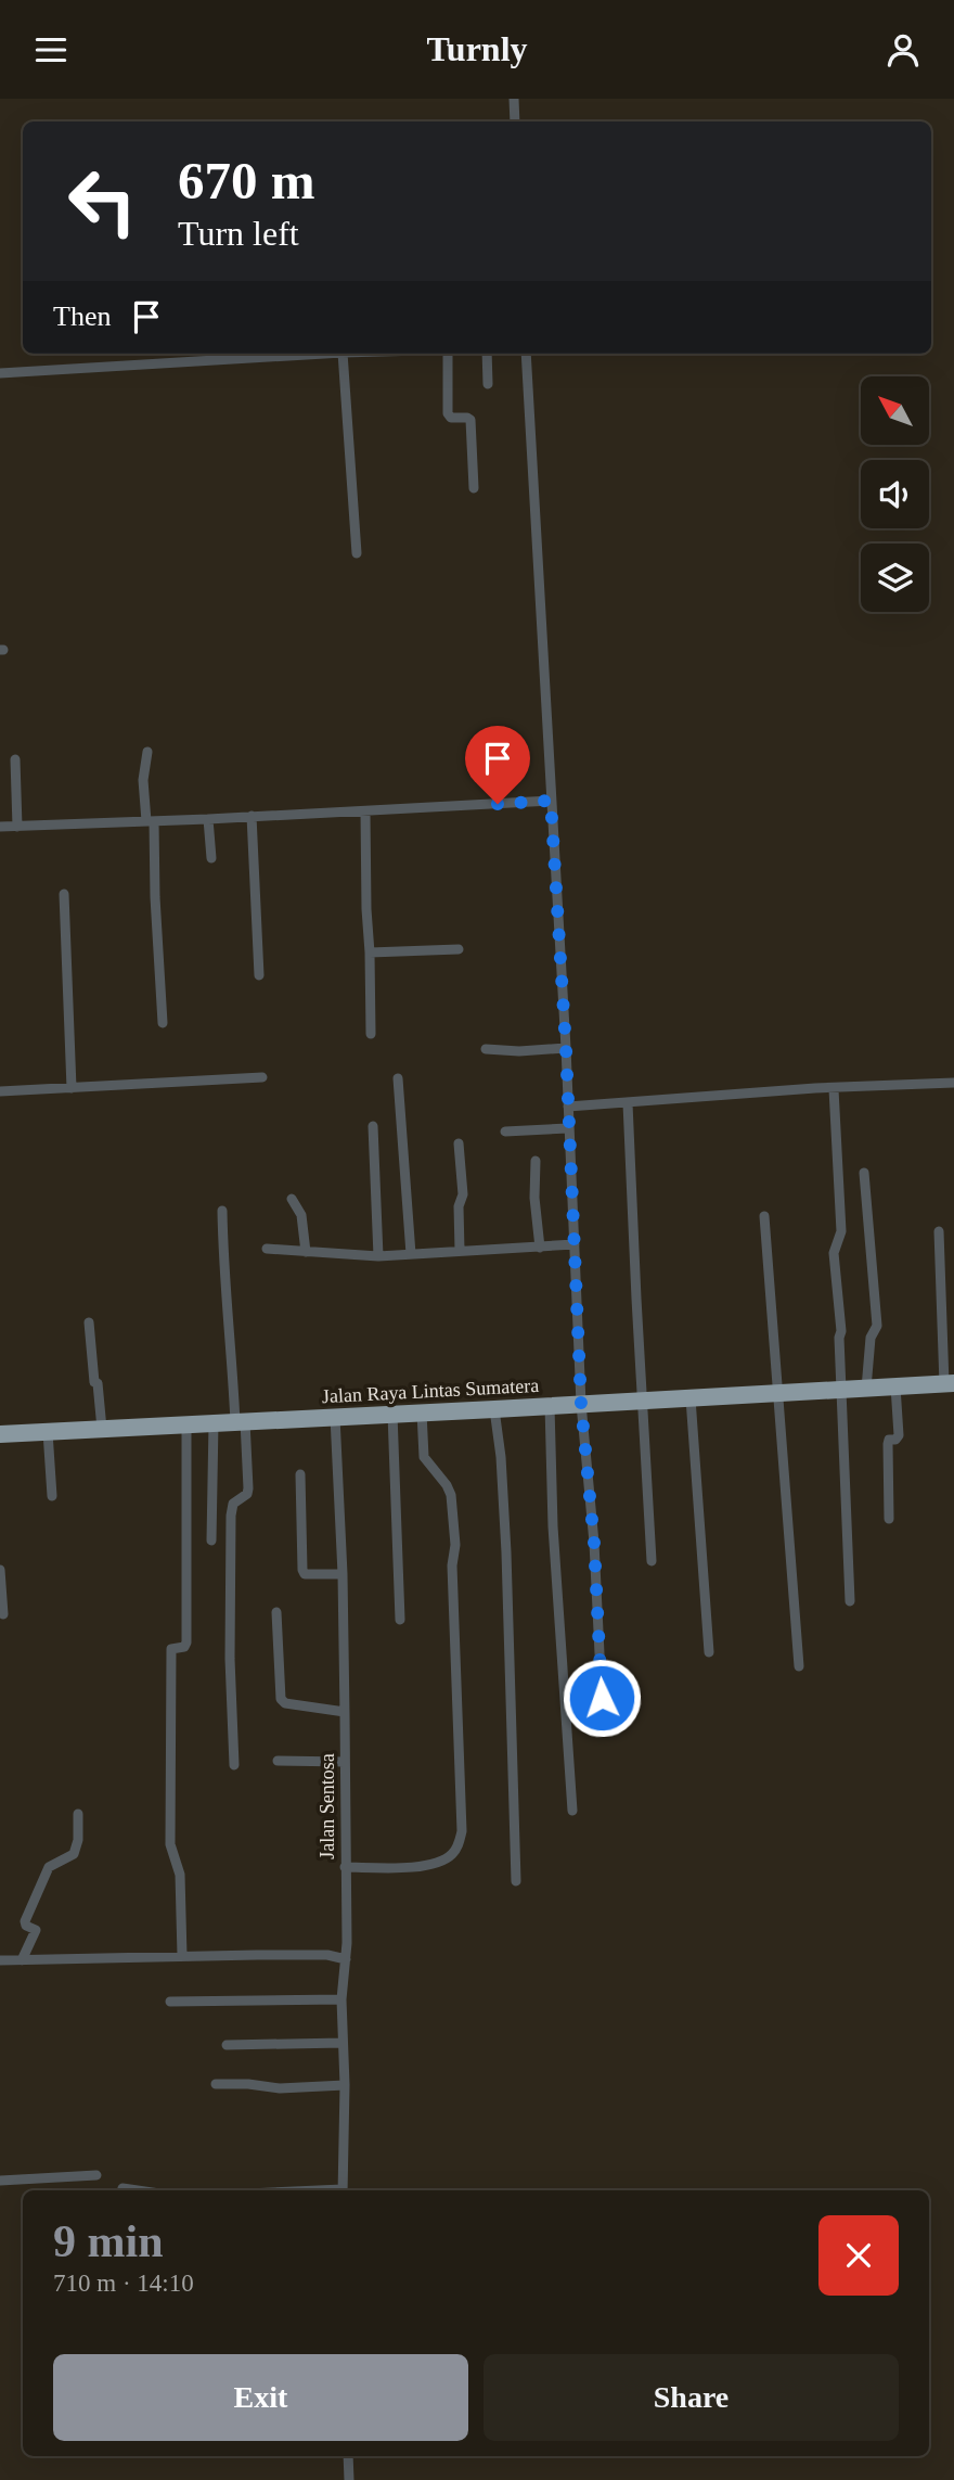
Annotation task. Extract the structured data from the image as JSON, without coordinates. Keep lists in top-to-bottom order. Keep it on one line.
{"streets":{"highway":["Jalan Raya Lintas Sumatera"],"street":["Jalan Sentosa"]},"crossings":[["Jalan Raya Lintas Sumatera","Jalan Sentosa"]],"north":"top left","page":{"header":"Turnly","turn":["670 m","Turn left"],"then":"Then","heading":["9 min","710 m · 14:10"],"buttons":["Exit","Share"]}}
